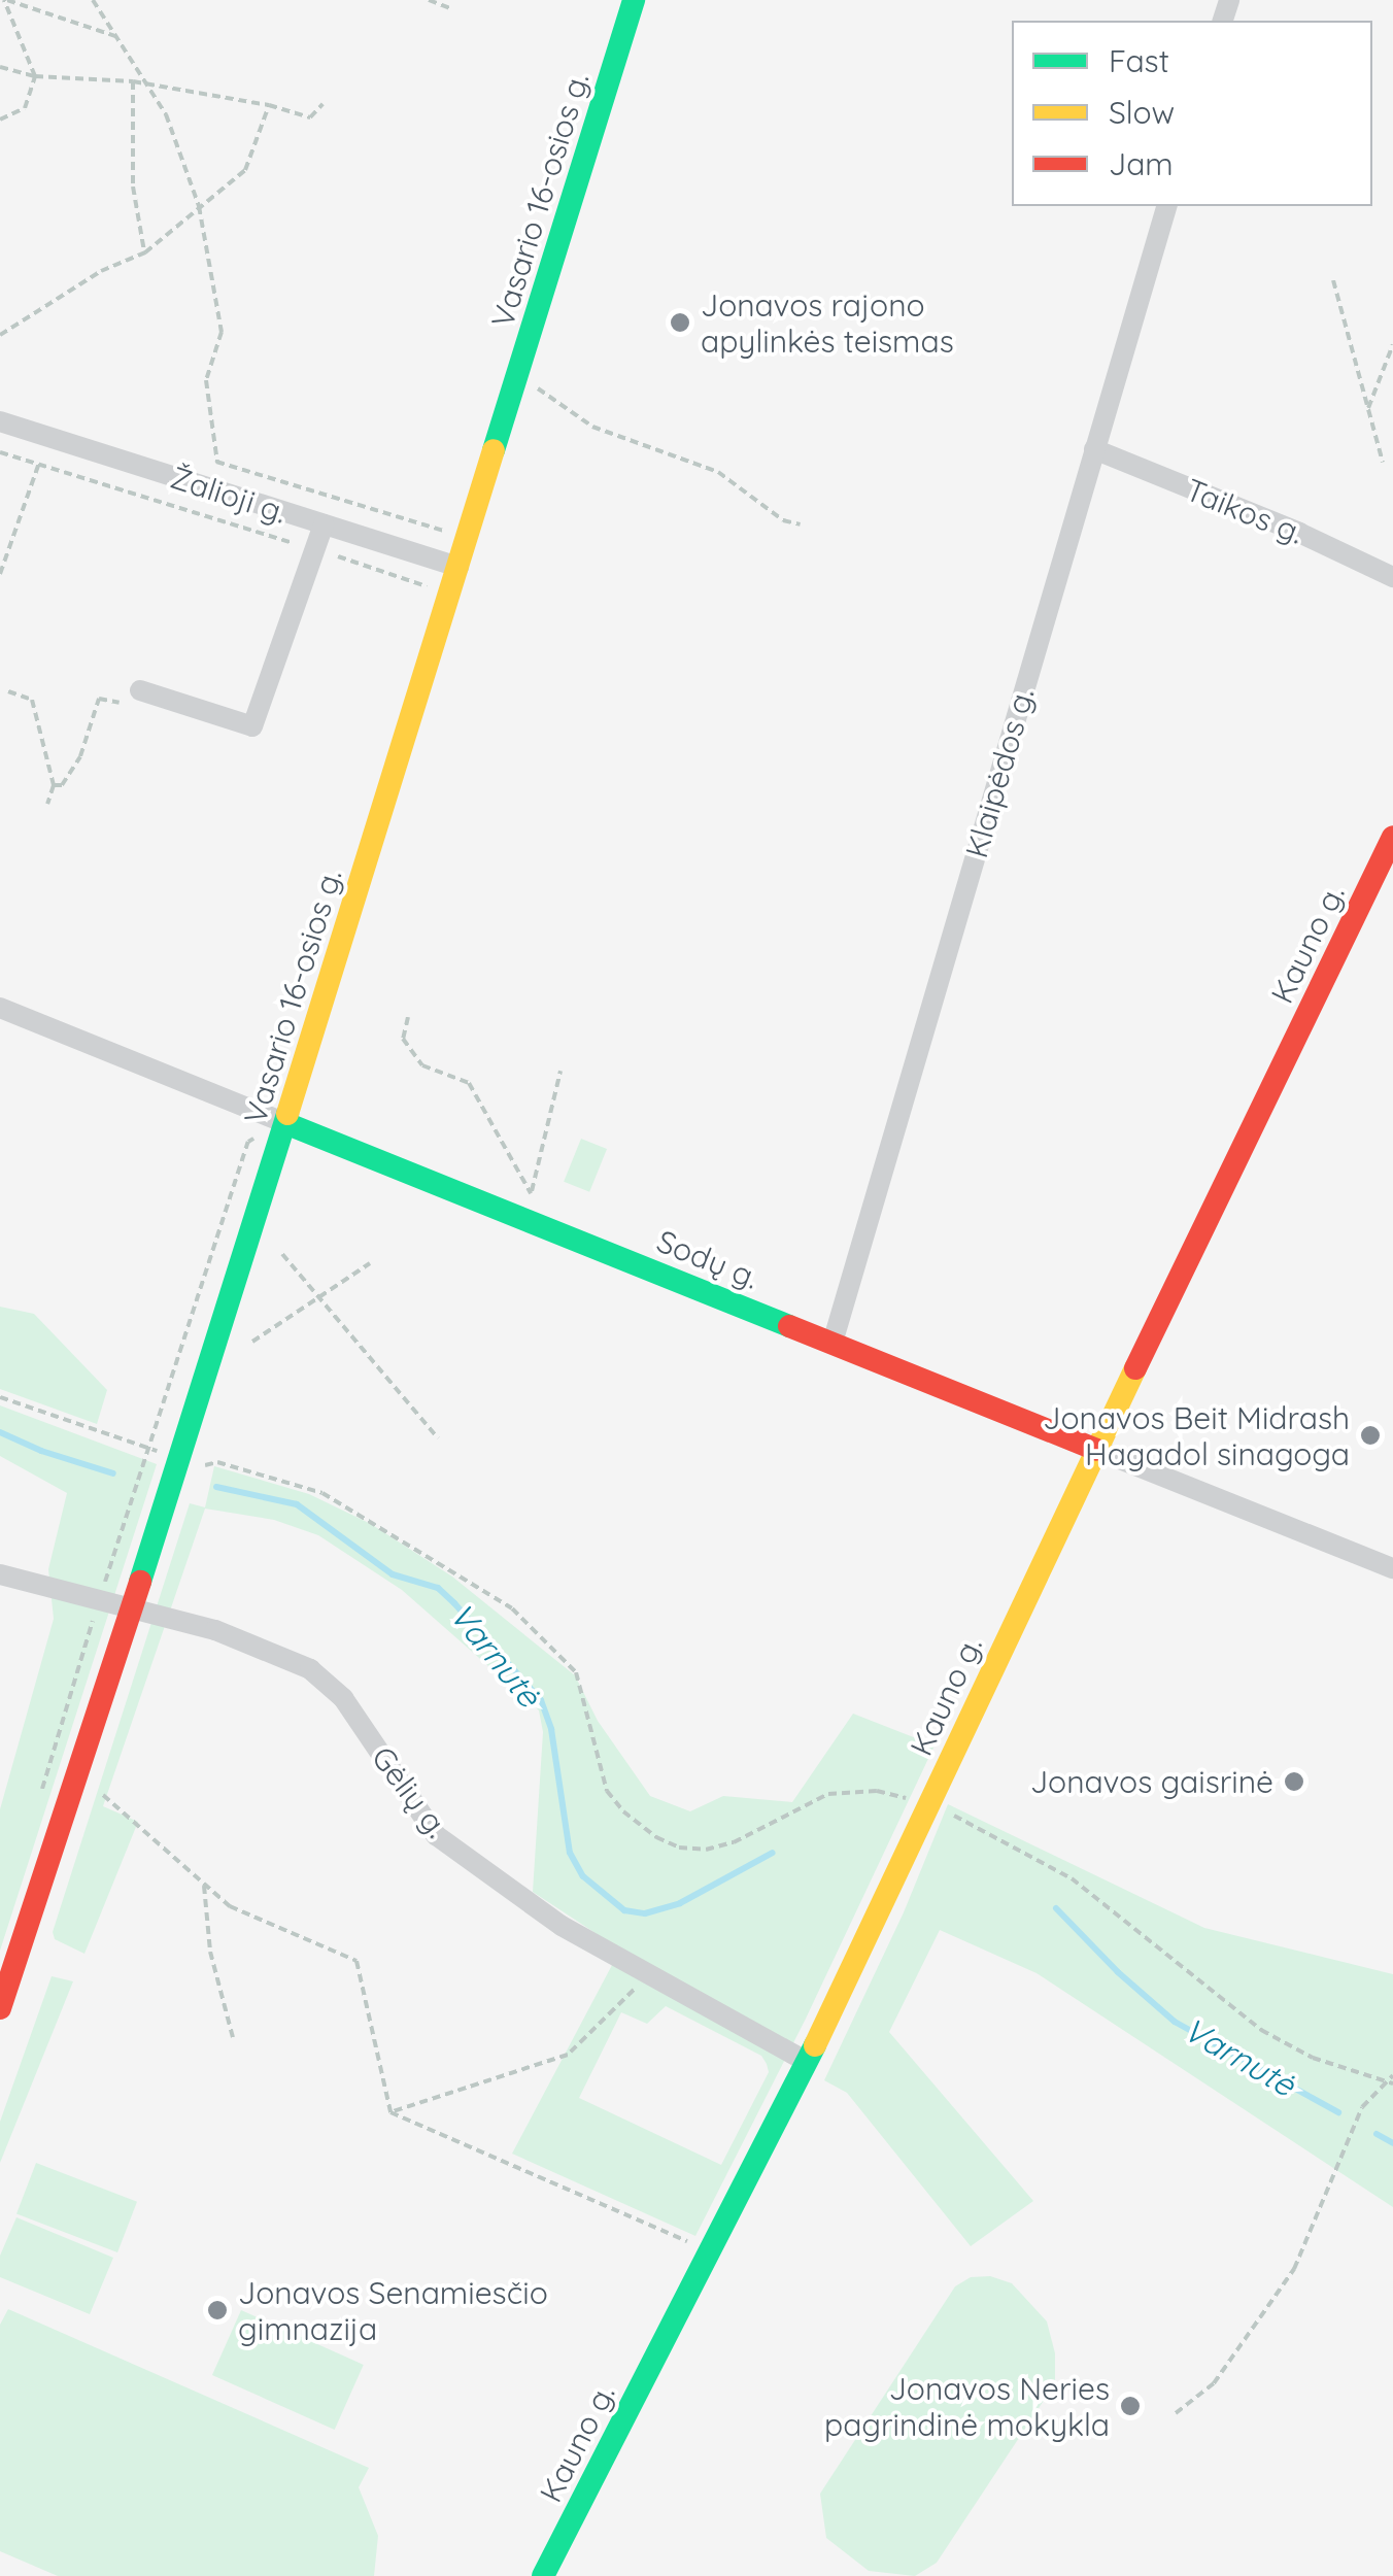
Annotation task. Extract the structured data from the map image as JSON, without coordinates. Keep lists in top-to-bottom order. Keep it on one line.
{"streets":{"main road":["Vasario 16-osios g.","Kauno g.","Sodų g."],"street":["Žalioji g.","Taikos g.","Klaipėdos g.","Gėlių g."]},"crossings":[["Vasario 16-osios g.","Žalioji g."],["Vasario 16-osios g.","Sodų g."],["Vasario 16-osios g.","Gėlių g."],["Taikos g.","Klaipėdos g."],["Klaipėdos g.","Sodų g."],["Kauno g.","Sodų g."],["Kauno g.","Gėlių g."]],"water":["Varnutė"],"places":["Jonavos rajono apylinkės teismas","Jonavos Beit Midrash Hagadol sinagoga","Jonavos gaisrinė","Jonavos Senamiesčio gimnazija","Jonavos Neries pagrindinė mokykla"],"legend":["Fast","Slow","Jam"]}
